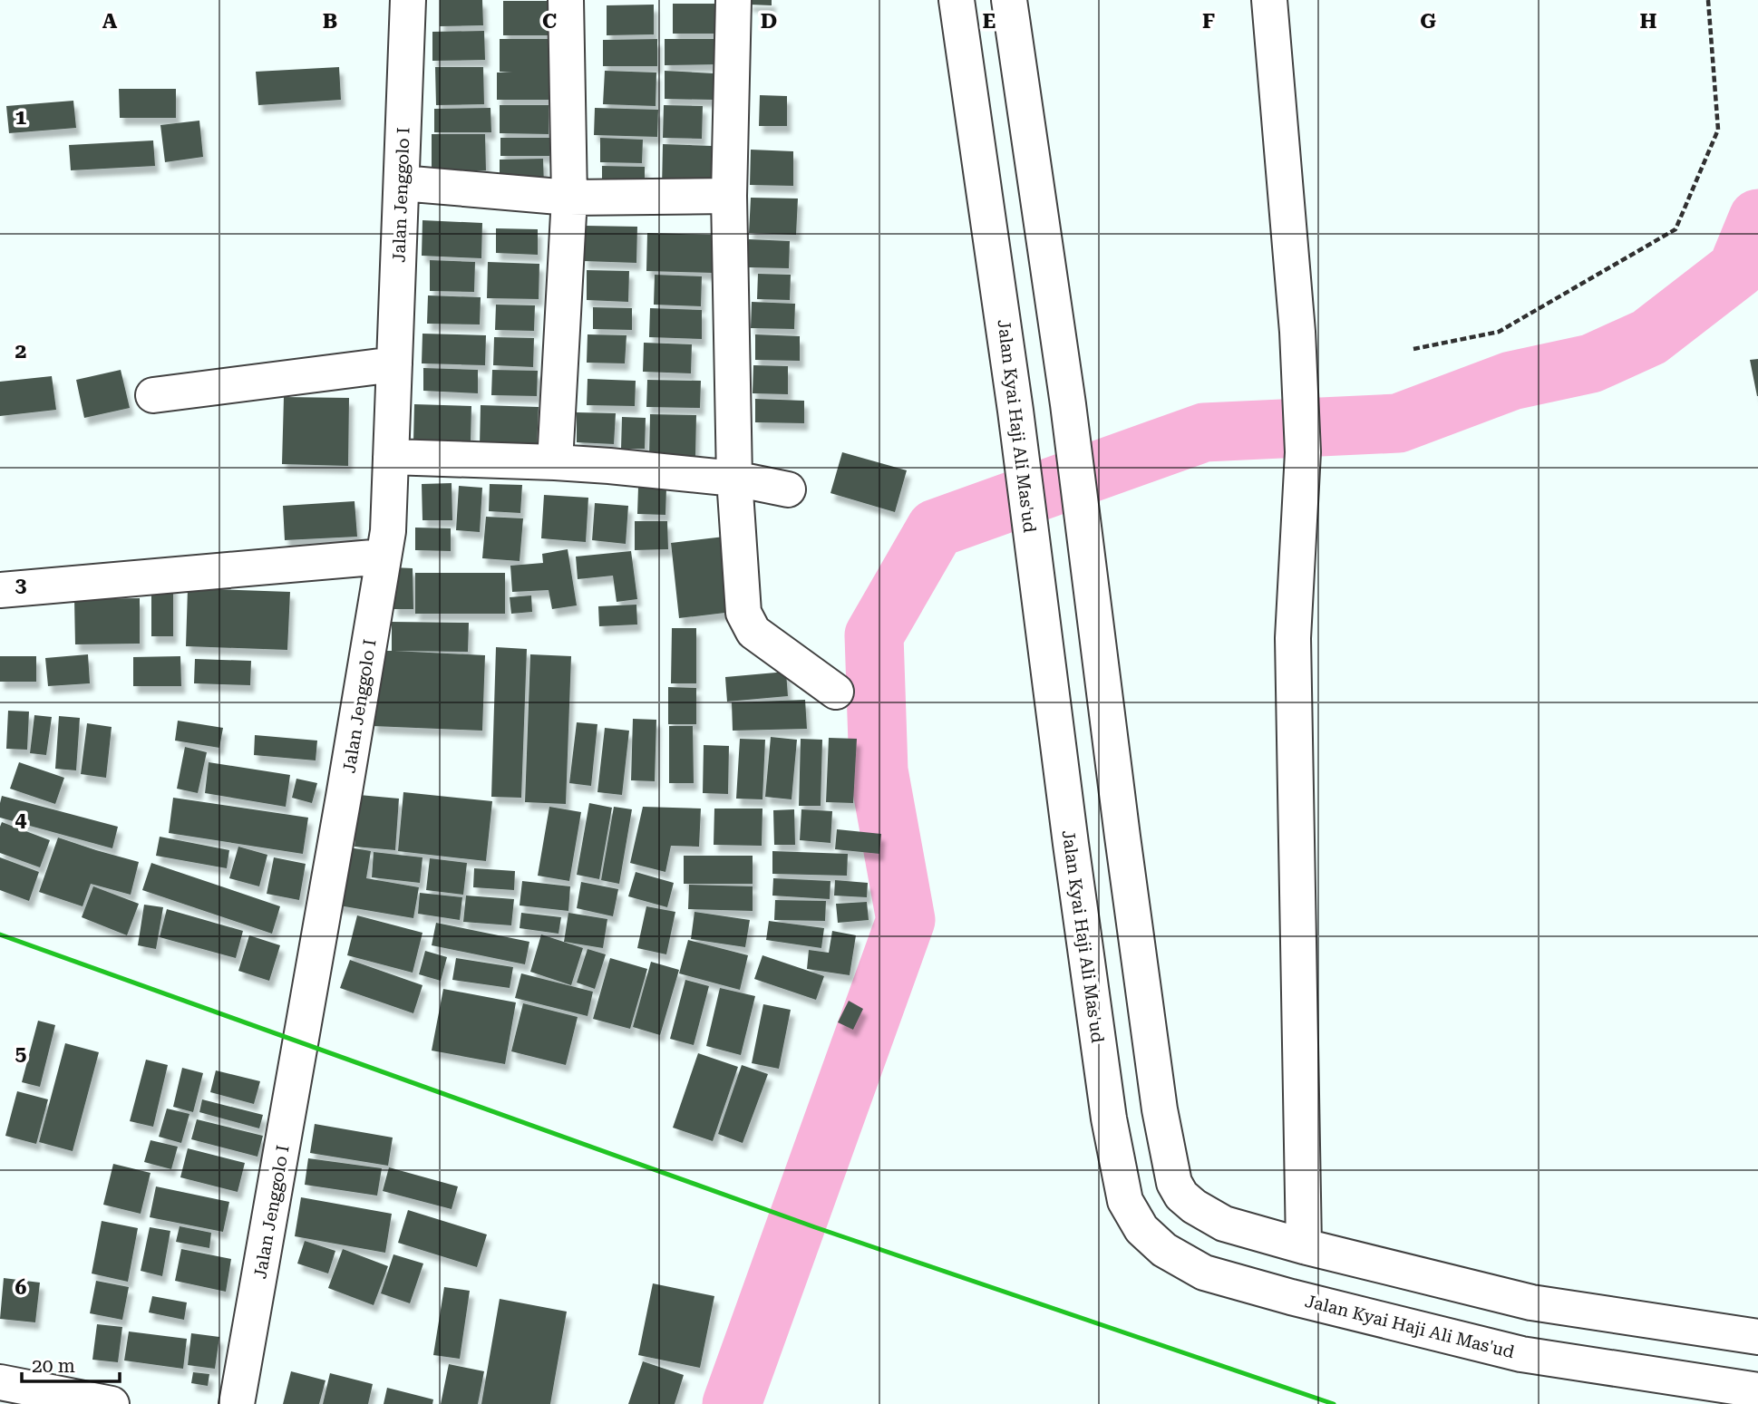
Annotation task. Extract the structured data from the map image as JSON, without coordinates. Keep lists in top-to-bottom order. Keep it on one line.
{"streets":{"street":["Jalan Jenggolo I","Jalan Kyai Haji Ali Mas'ud"]},"scale_bar":"20 m","grid":{"columns":["A","B","C","D","E","F","G","H"],"rows":["1","2","3","4","5","6"]}}
